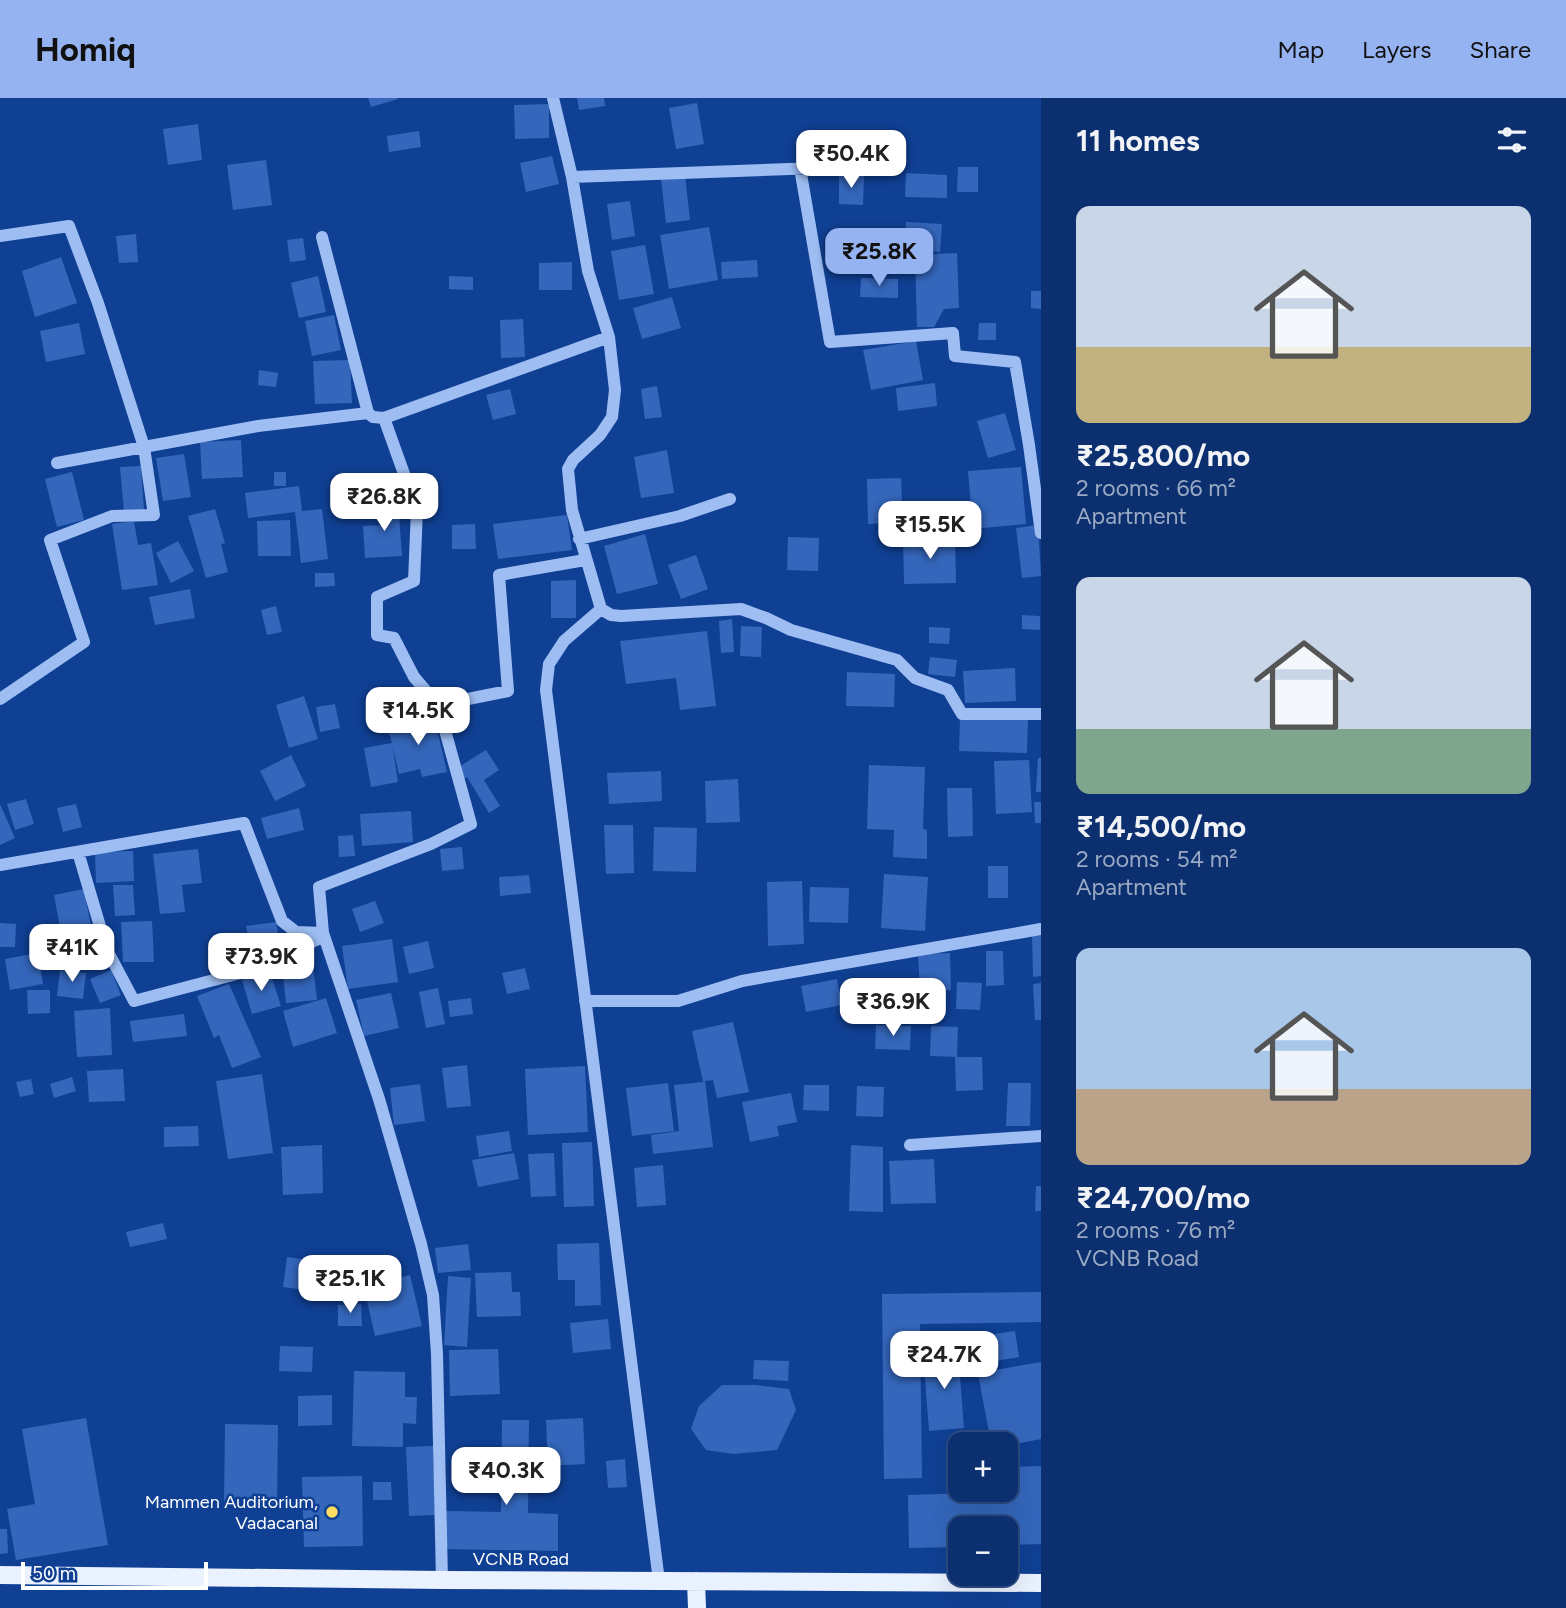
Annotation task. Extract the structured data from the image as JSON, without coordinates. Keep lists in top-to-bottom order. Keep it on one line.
{"streets":{"main road":["VCNB Road"]},"places":["Mammen Auditorium, Vadacanal"],"scale_bar":"50 m","page":{"header":"Homiq","nav":["Map","Layers","Share"],"heading":"11 homes","price":["₹50.4K","₹25.8K","₹26.8K","₹15.5K","₹14.5K","₹41K","₹73.9K","₹36.9K","₹25.1K","₹24.7K","₹40.3K"],"list":[{"name":"₹25,800/mo","note":"2 rooms · 66 m² · Apartment"},{"name":"₹14,500/mo","note":"2 rooms · 54 m² · Apartment"},{"name":"₹24,700/mo","note":"2 rooms · 76 m² · VCNB Road"}],"map_buttons":["+","−"],"scale":"50 m"}}
